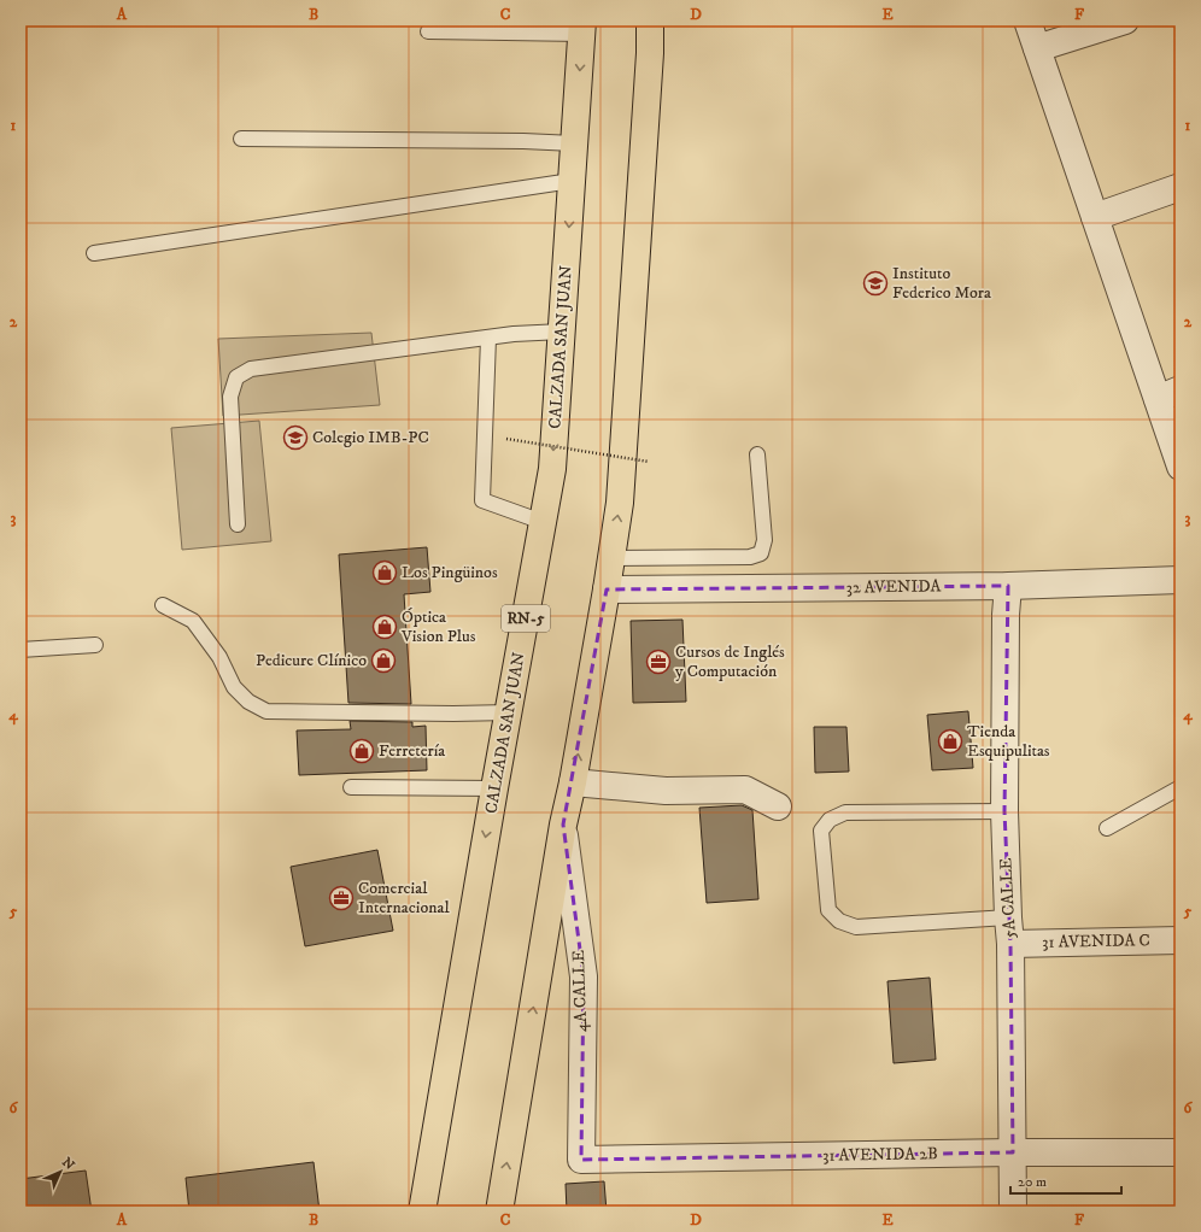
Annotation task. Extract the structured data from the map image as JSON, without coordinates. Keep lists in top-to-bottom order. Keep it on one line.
{"streets":{"main road":["CALZADA SAN JUAN","RN-5"],"street":["32 AVENIDA","5A CALLE","31 AVENIDA C","4A CALLE","31 AVENIDA 2B"]},"crossings":[["32 AVENIDA","5A CALLE"],["5A CALLE","31 AVENIDA C"],["5A CALLE","31 AVENIDA 2B"],["4A CALLE","31 AVENIDA 2B"]],"places":{"school or university":["Instituto Federico Mora","Colegio IMB-PC"],"shop":["Los Pingüinos","Óptica Vision Plus","Pedicure Clínico","Tienda Esquipulitas","Ferretería"],"office":["Cursos de Inglés y Computación","Comercial Internacional"]},"scale_bar":"20 m","north":"top right","grid":{"columns":["A","B","C","D","E","F"],"rows":["1","2","3","4","5","6"]}}
